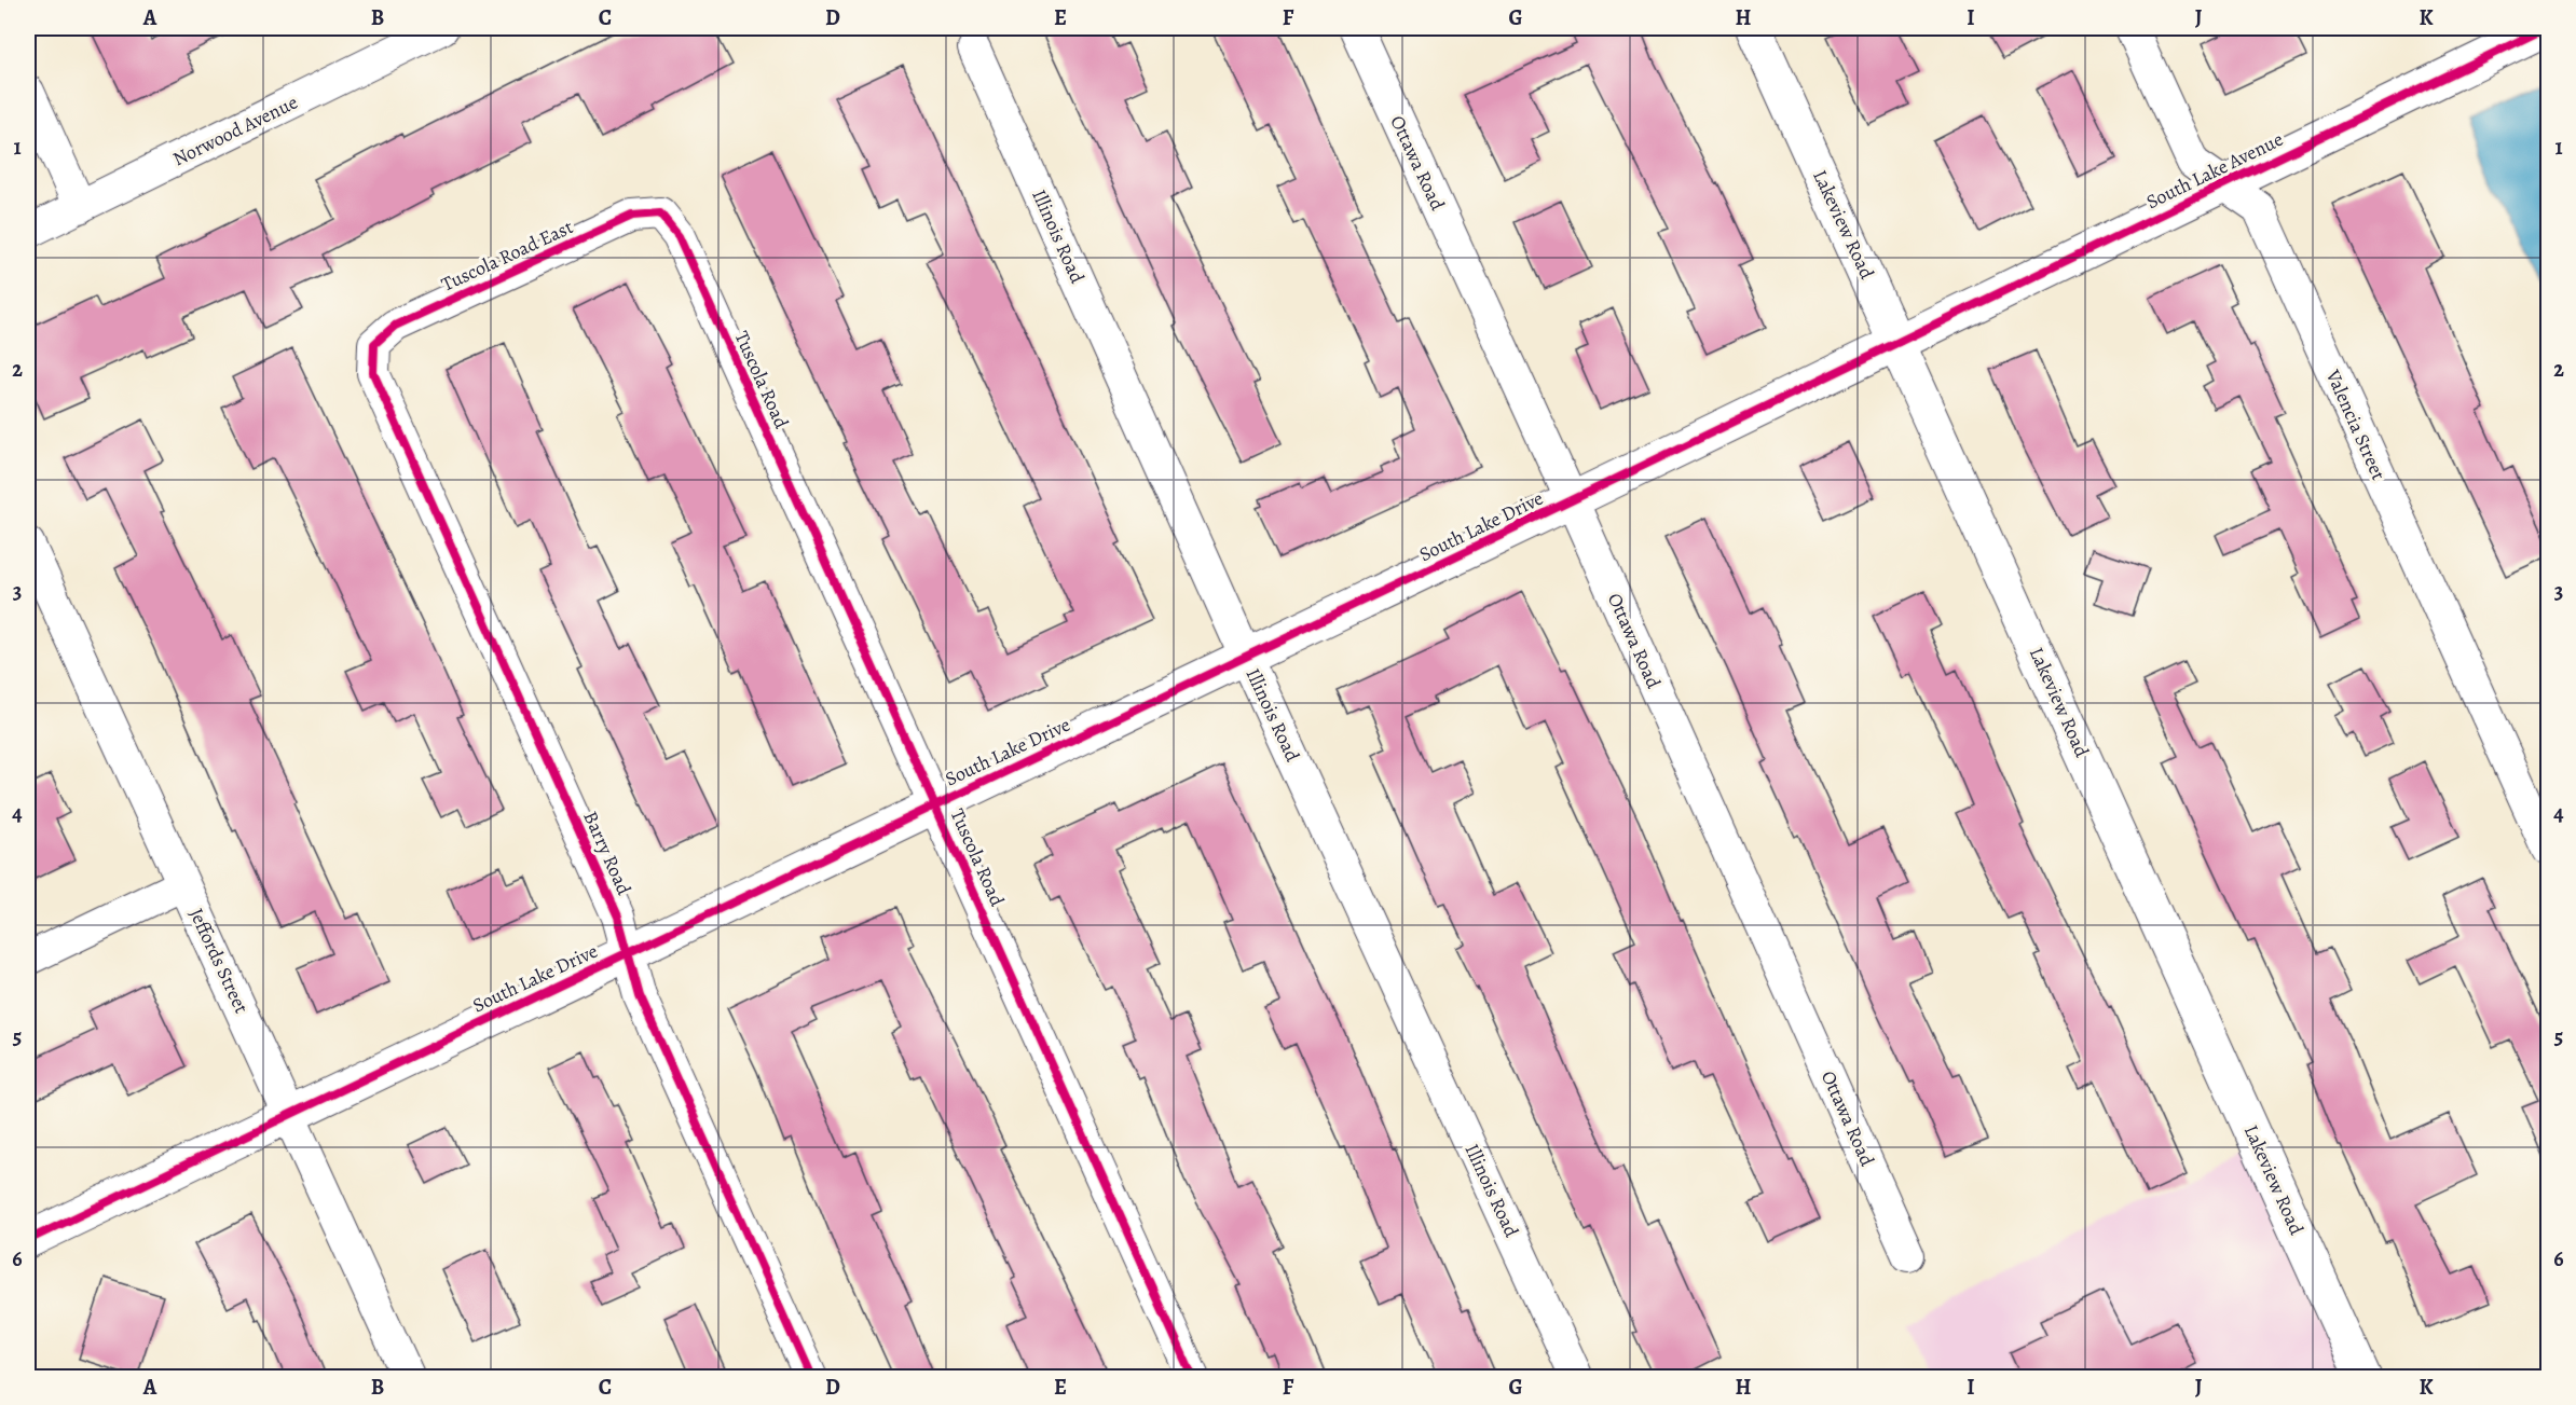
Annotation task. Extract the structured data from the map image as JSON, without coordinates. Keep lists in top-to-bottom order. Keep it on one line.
{"streets":{"street":["Norwood Avenue","Ottawa Road","South Lake Avenue","Lakeview Road","Illinois Road","Tuscola Road East","Tuscola Road","Valencia Street","South Lake Drive","Barry Road","Jeffords Street"]},"crossings":[["Ottawa Road","South Lake Drive"],["South Lake Avenue","Lakeview Road"],["South Lake Avenue","Valencia Street"],["South Lake Avenue","South Lake Drive"],["Lakeview Road","South Lake Drive"],["Illinois Road","South Lake Drive"],["Tuscola Road East","Tuscola Road"],["Tuscola Road East","Barry Road"],["Tuscola Road","South Lake Drive"],["South Lake Drive","Barry Road"],["South Lake Drive","Jeffords Street"]],"grid":{"columns":["A","B","C","D","E","F","G","H","I","J","K"],"rows":["1","2","3","4","5","6"]}}
